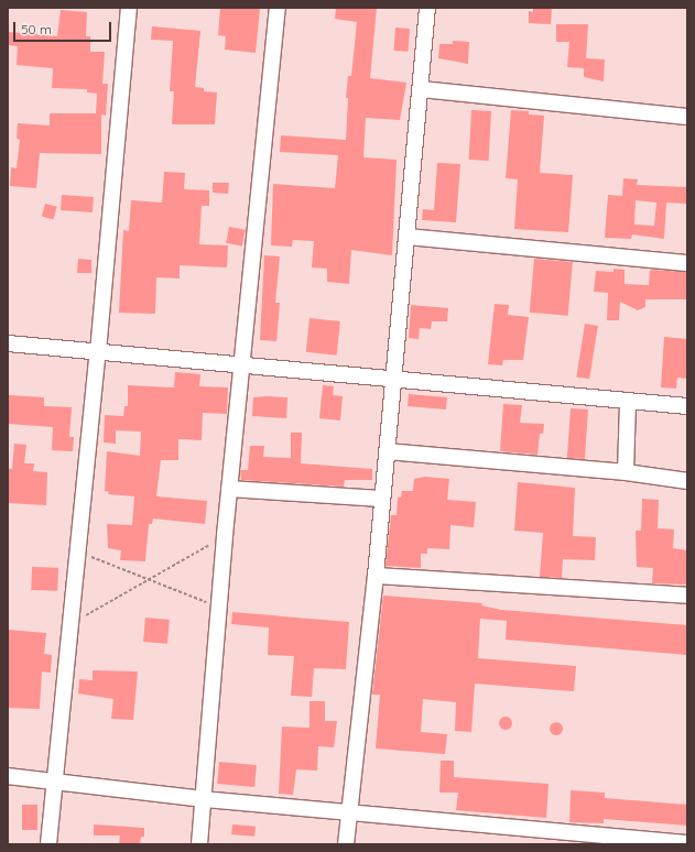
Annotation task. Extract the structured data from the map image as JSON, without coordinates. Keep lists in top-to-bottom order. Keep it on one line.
{"scale_bar":"50 m"}
